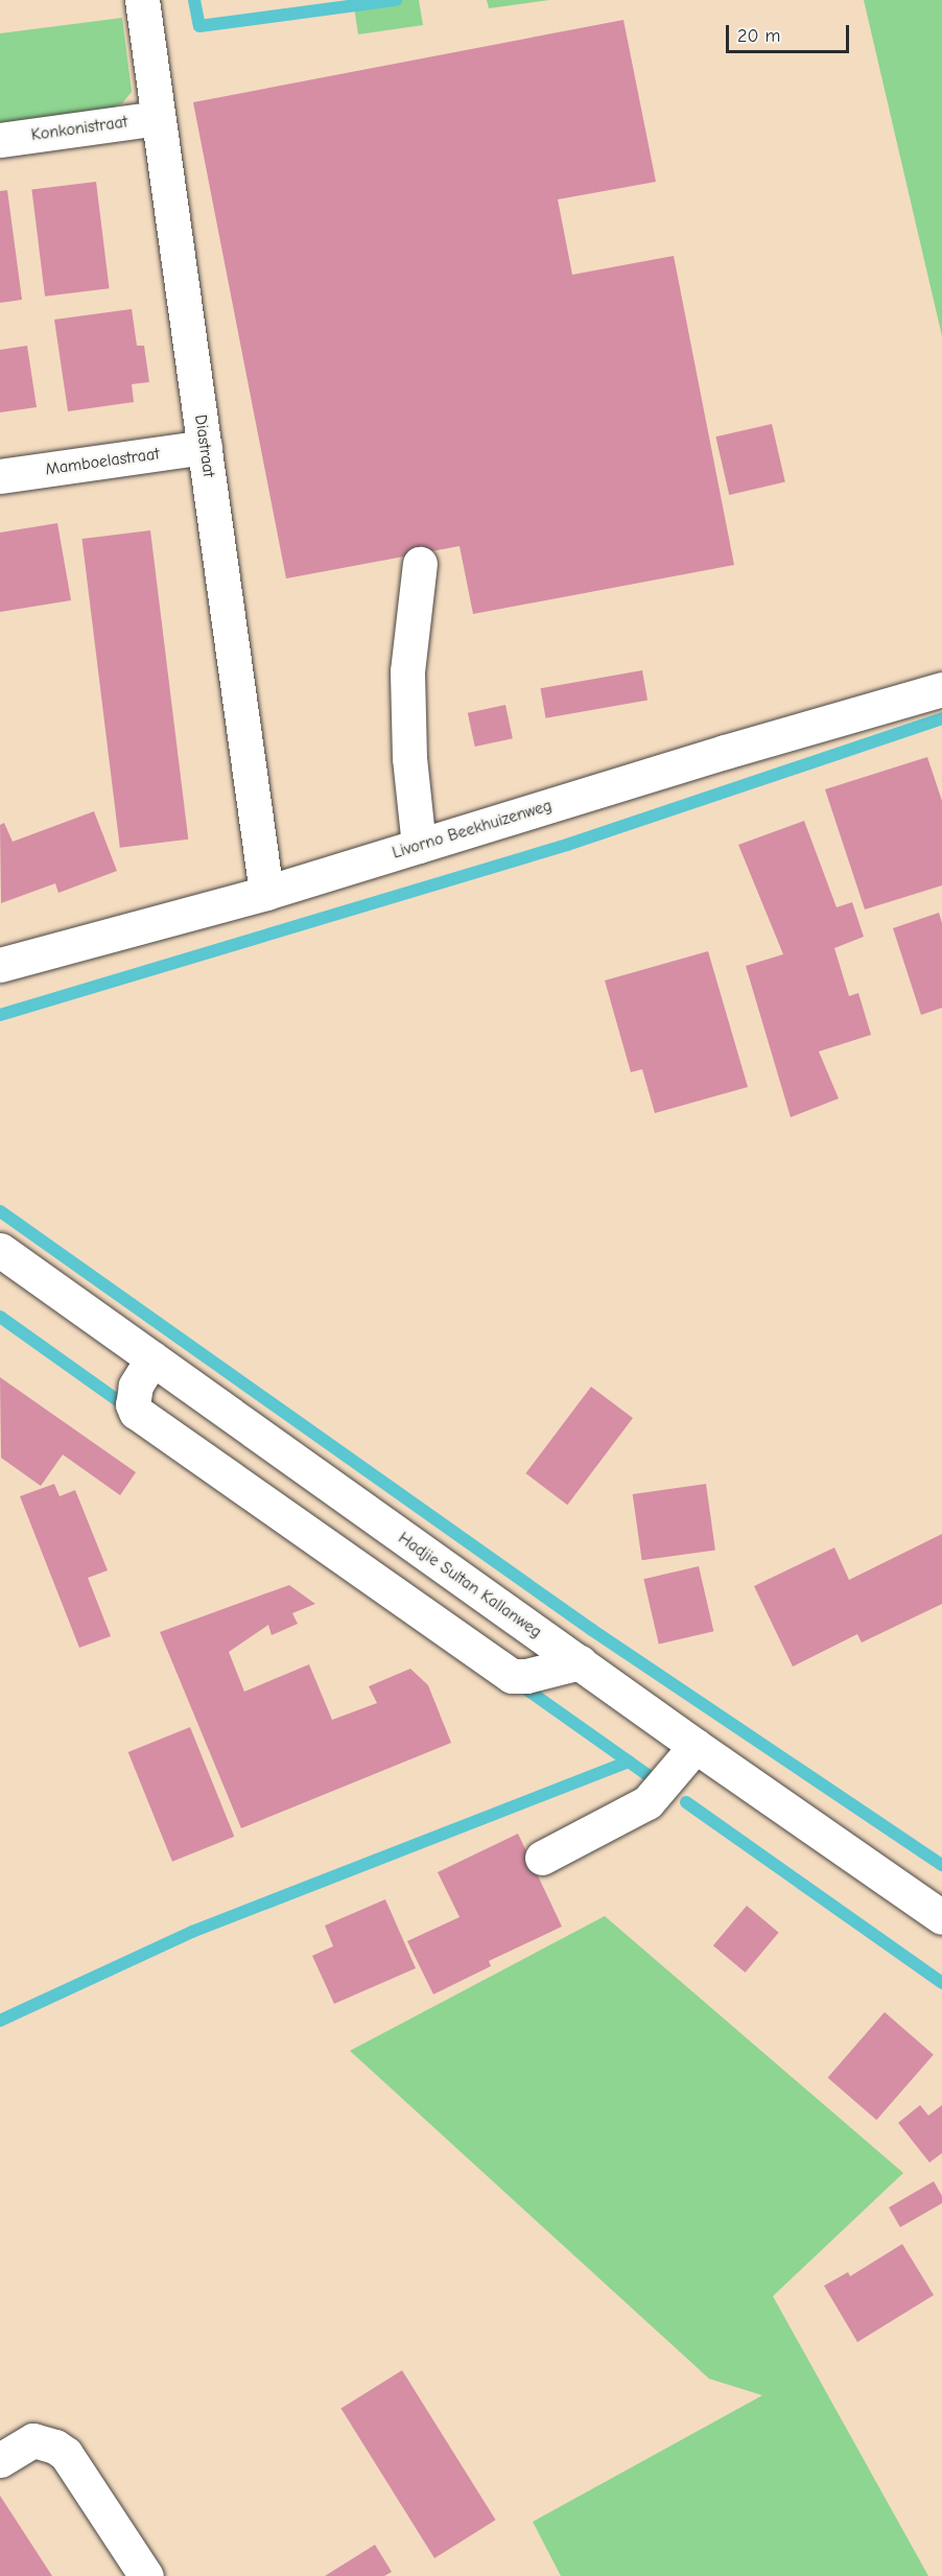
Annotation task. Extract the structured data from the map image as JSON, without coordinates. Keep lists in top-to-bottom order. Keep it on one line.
{"streets":{"street":["Konkonistraat","Diastraat","Mamboelastraat","Livorno Beekhuizenweg","Hadjie Sultan Kallanweg"]},"crossings":[["Konkonistraat","Diastraat"],["Diastraat","Mamboelastraat"],["Diastraat","Livorno Beekhuizenweg"]],"scale_bar":"20 m"}
